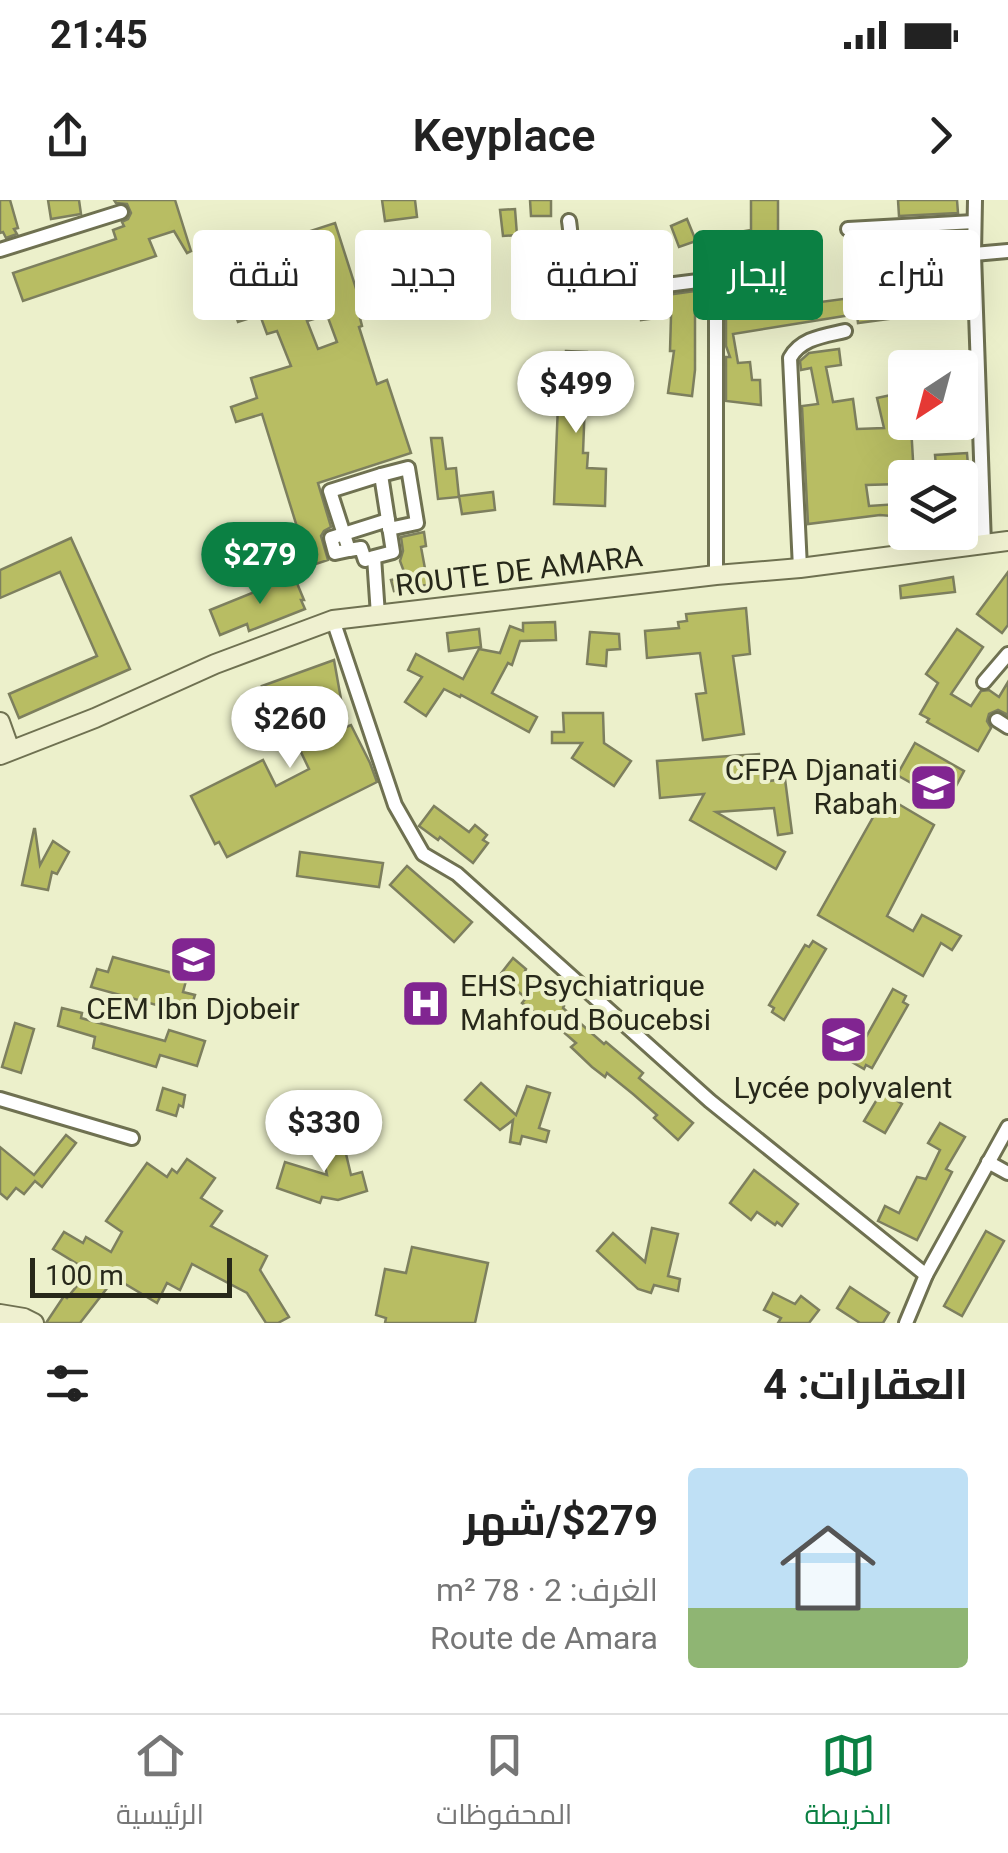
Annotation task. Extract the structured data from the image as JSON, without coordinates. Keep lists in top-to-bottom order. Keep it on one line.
{"streets":{"street":["ROUTE DE AMARA"]},"places":{"school or university":["CFPA Djanati Rabah","CEM Ibn Djobeir","Lycée polyvalent"],"hospital":["EHS Psychiatrique Mahfoud Boucebsi"]},"scale_bar":"100 m","north":"bottom left","page":{"status":"21:45","header":"Keyplace","chip":["شراء","إيجار","تصفية","جديد","شقة"],"price":["$499","$279","$260","$330"],"scale":"100 m","heading":"العقارات: 4","list":[{"name":"$279/شهر","note":"الغرف: 2 · 78 m² · Route de Amara"}],"tabs":["الخريطة","المحفوظات","الرئيسية"]}}
